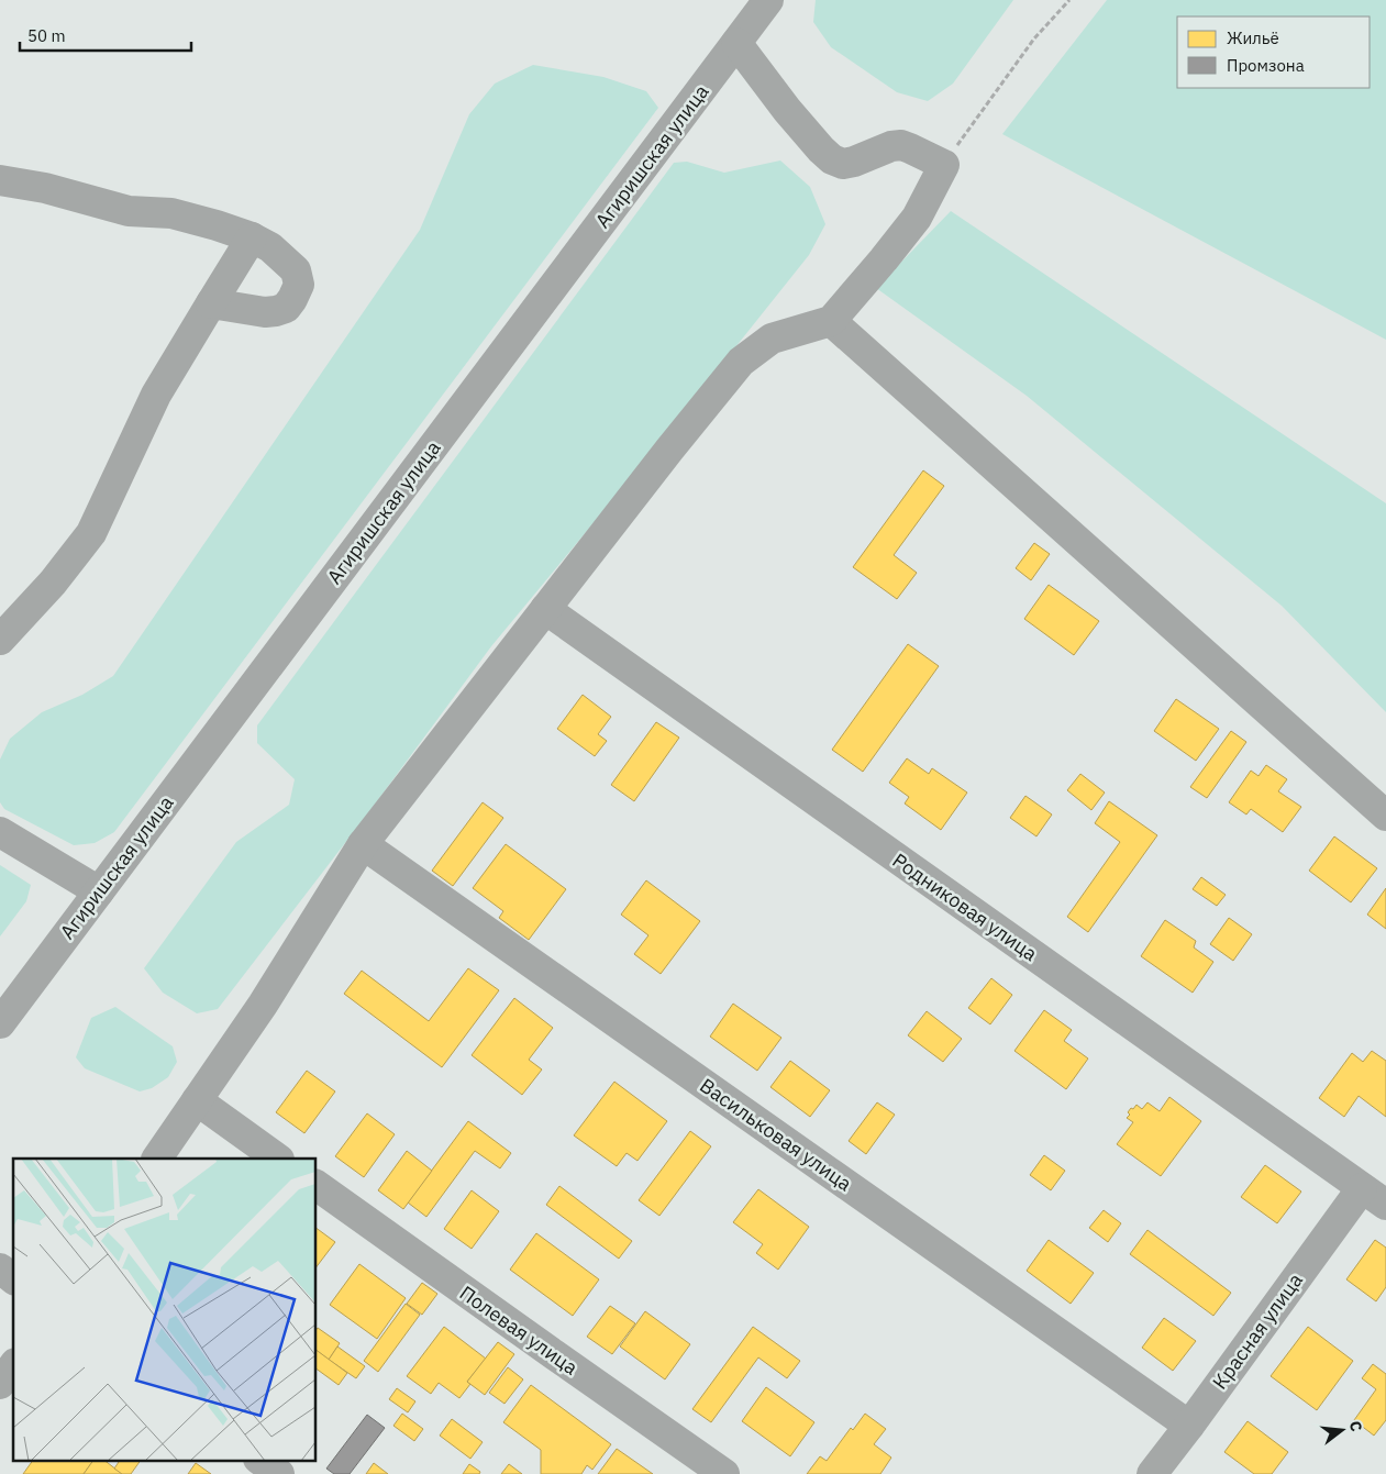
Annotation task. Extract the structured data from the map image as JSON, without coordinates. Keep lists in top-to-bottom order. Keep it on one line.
{"streets":{"street":["Агиришская улица","Родниковая улица","Васильковая улица","Полевая улица","Красная улица"]},"crossings":[["Родниковая улица","Красная улица"],["Васильковая улица","Красная улица"]],"legend":["Жильё","Промзона"],"scale_bar":"50 m","north":"right"}
